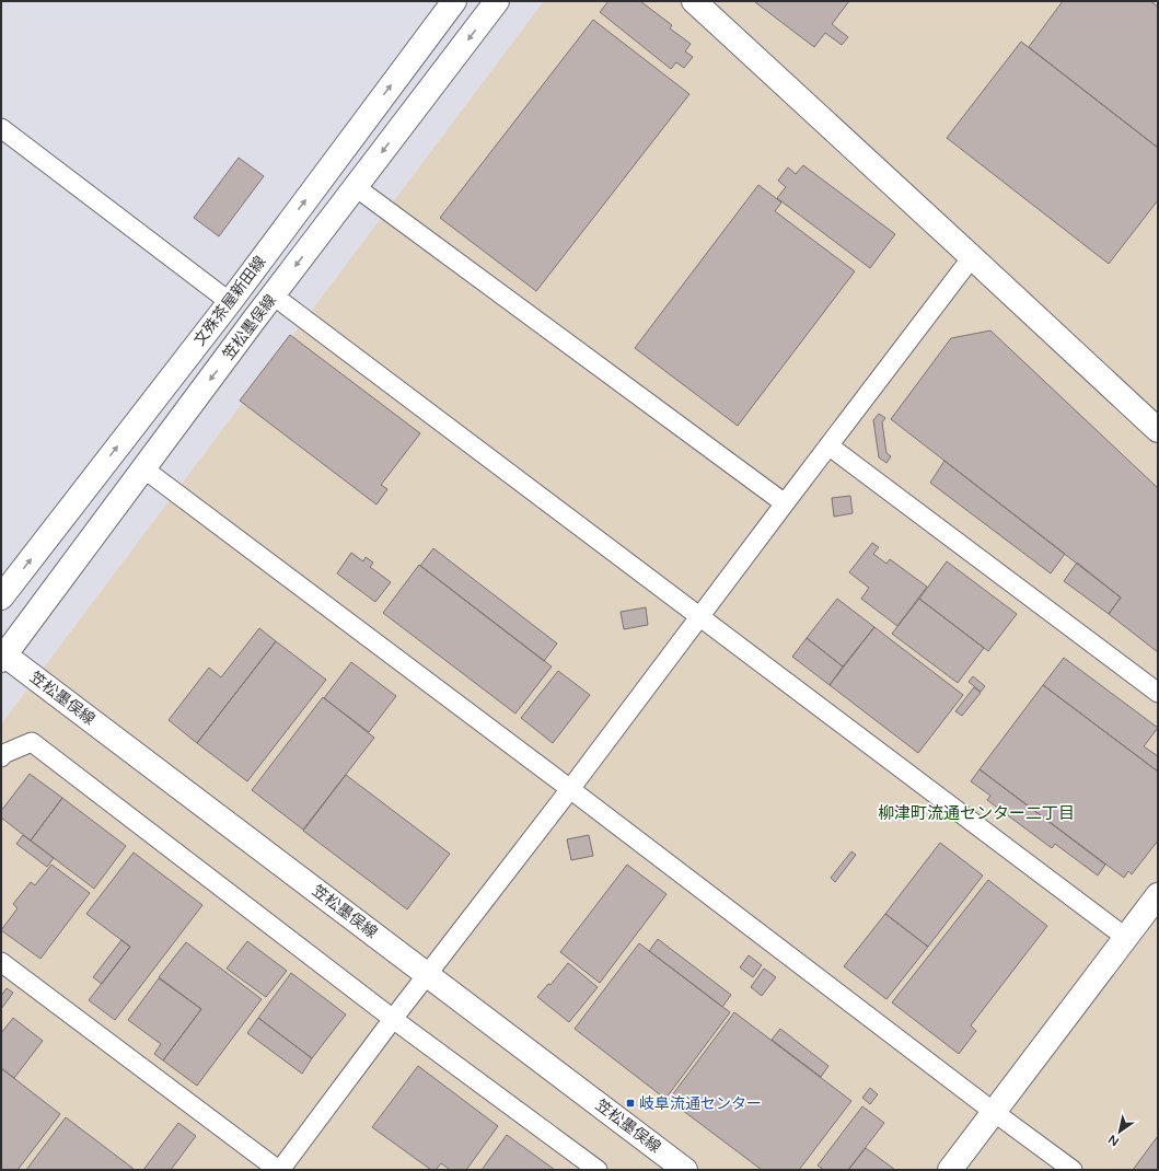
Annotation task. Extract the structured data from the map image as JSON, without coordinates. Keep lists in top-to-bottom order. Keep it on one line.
{"streets":{"main road":["文殊茶屋新田線","笠松墨俣線"]},"one_way":["文殊茶屋新田線"],"districts":["柳津町流通センター二丁目"],"places":{"transit":["岐阜流通センター"]},"north":"bottom left"}
